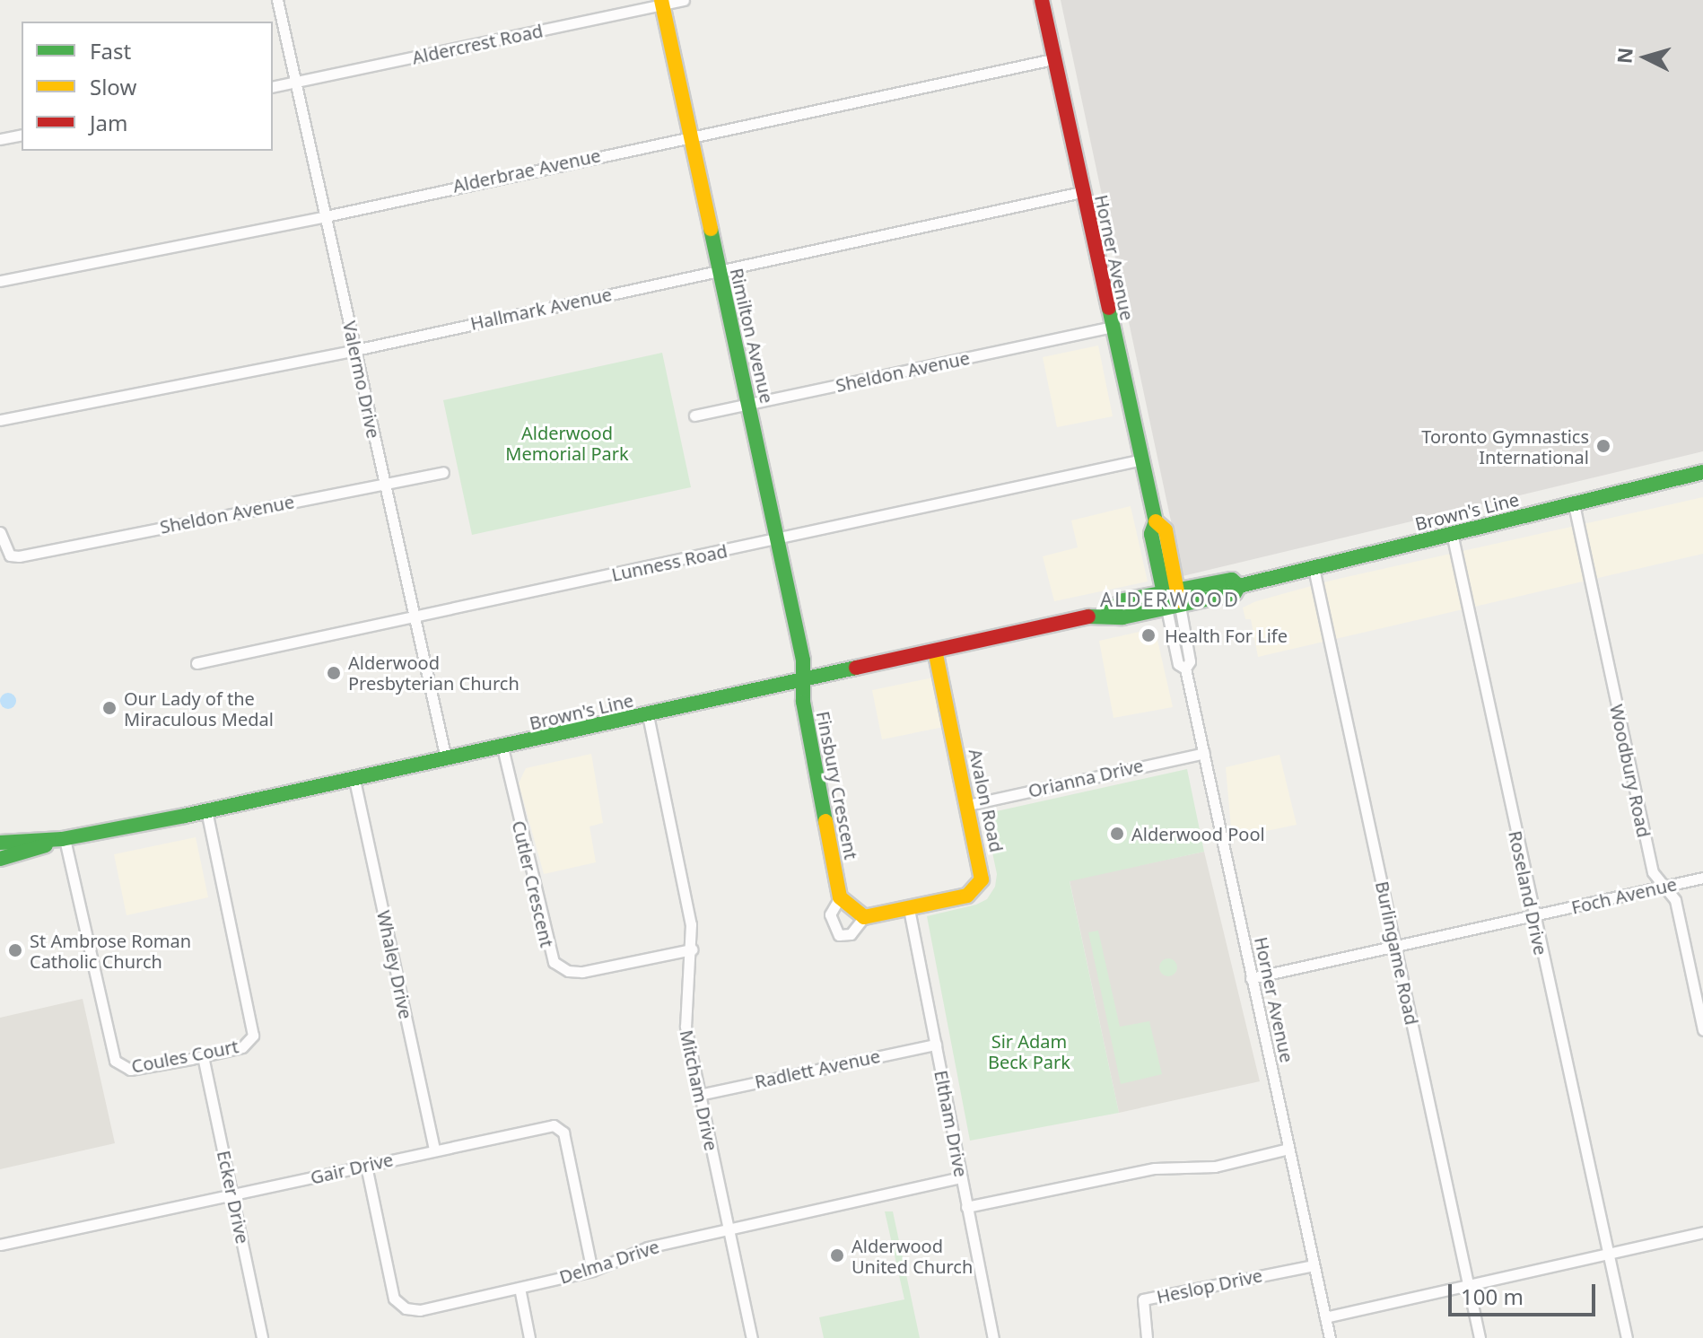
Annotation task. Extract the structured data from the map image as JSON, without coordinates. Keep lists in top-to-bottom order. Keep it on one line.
{"streets":{"main road":["Horner Avenue","Rimilton Avenue","Brown's Line","Finsbury Crescent","Avalon Road"],"street":["Aldercrest Road","Alderbrae Avenue","Hallmark Avenue","Sheldon Avenue","Valermo Drive","Lunness Road","Woodbury Road","Orianna Drive","Cutler Crescent","Roseland Drive","Foch Avenue","Burlingame Road","Whaley Drive","Coules Court","Radlett Avenue","Mitcham Drive","Eltham Drive","Gair Drive","Ecker Drive","Delma Drive","Heslop Drive"]},"crossings":[["Aldercrest Road","Rimilton Avenue"],["Aldercrest Road","Valermo Drive"],["Alderbrae Avenue","Horner Avenue"],["Alderbrae Avenue","Rimilton Avenue"],["Alderbrae Avenue","Valermo Drive"],["Horner Avenue","Hallmark Avenue"],["Horner Avenue","Sheldon Avenue"],["Horner Avenue","Brown's Line"],["Horner Avenue","Lunness Road"],["Horner Avenue","Orianna Drive"],["Horner Avenue","Foch Avenue"],["Horner Avenue","Heslop Drive"],["Hallmark Avenue","Rimilton Avenue"],["Hallmark Avenue","Valermo Drive"],["Rimilton Avenue","Sheldon Avenue"],["Rimilton Avenue","Brown's Line"],["Rimilton Avenue","Lunness Road"],["Rimilton Avenue","Finsbury Crescent"],["Sheldon Avenue","Valermo Drive"],["Valermo Drive","Brown's Line"],["Valermo Drive","Lunness Road"],["Brown's Line","Woodbury Road"],["Brown's Line","Finsbury Crescent"],["Brown's Line","Avalon Road"],["Brown's Line","Cutler Crescent"],["Brown's Line","Roseland Drive"],["Brown's Line","Burlingame Road"],["Brown's Line","Whaley Drive"],["Brown's Line","Coules Court"],["Brown's Line","Mitcham Drive"],["Woodbury Road","Foch Avenue"],["Orianna Drive","Avalon Road"],["Finsbury Crescent","Avalon Road"],["Finsbury Crescent","Eltham Drive"],["Avalon Road","Eltham Drive"],["Cutler Crescent","Mitcham Drive"],["Roseland Drive","Foch Avenue"],["Foch Avenue","Burlingame Road"],["Whaley Drive","Gair Drive"],["Coules Court","Ecker Drive"],["Radlett Avenue","Mitcham Drive"],["Radlett Avenue","Eltham Drive"],["Mitcham Drive","Delma Drive"],["Eltham Drive","Delma Drive"],["Gair Drive","Ecker Drive"],["Gair Drive","Delma Drive"]],"districts":["ALDERWOOD"],"parks":["Alderwood Memorial Park","Sir Adam Beck Park"],"places":["Toronto Gymnastics International","Health For Life","Alderwood Presbyterian Church","Our Lady of the Miraculous Medal","Alderwood Pool","St Ambrose Roman Catholic Church","Alderwood United Church"],"legend":["Fast","Slow","Jam"],"scale_bar":"100 m","north":"left"}
